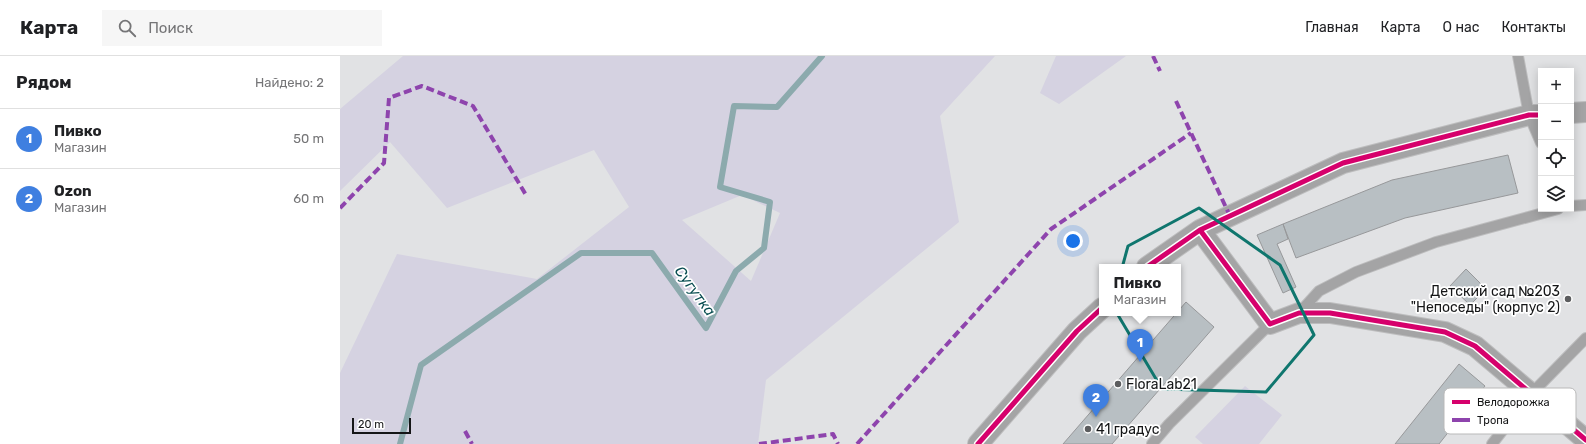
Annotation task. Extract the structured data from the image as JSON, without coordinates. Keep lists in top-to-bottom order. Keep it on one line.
{"water":["Сугутка"],"places":["Детский сад №203 \"Непоседы\" (корпус 2)","FloraLab21","41 градус"],"legend":["Велодорожка","Тропа"],"scale_bar":"20 m","page":{"header":"Карта","search":"Поиск","nav":["Главная","Карта","О нас","Контакты"],"heading":["Рядом","Найдено: 2"],"map_buttons":["+","−"],"list":[{"mark":"1","name":"Пивко","note":"Магазин","value":"50 m"},{"mark":"2","name":"Ozon","note":"Магазин","value":"60 m"}],"popup":["Пивко","Магазин"],"pins":["1","2"],"scale":"20 m"}}
